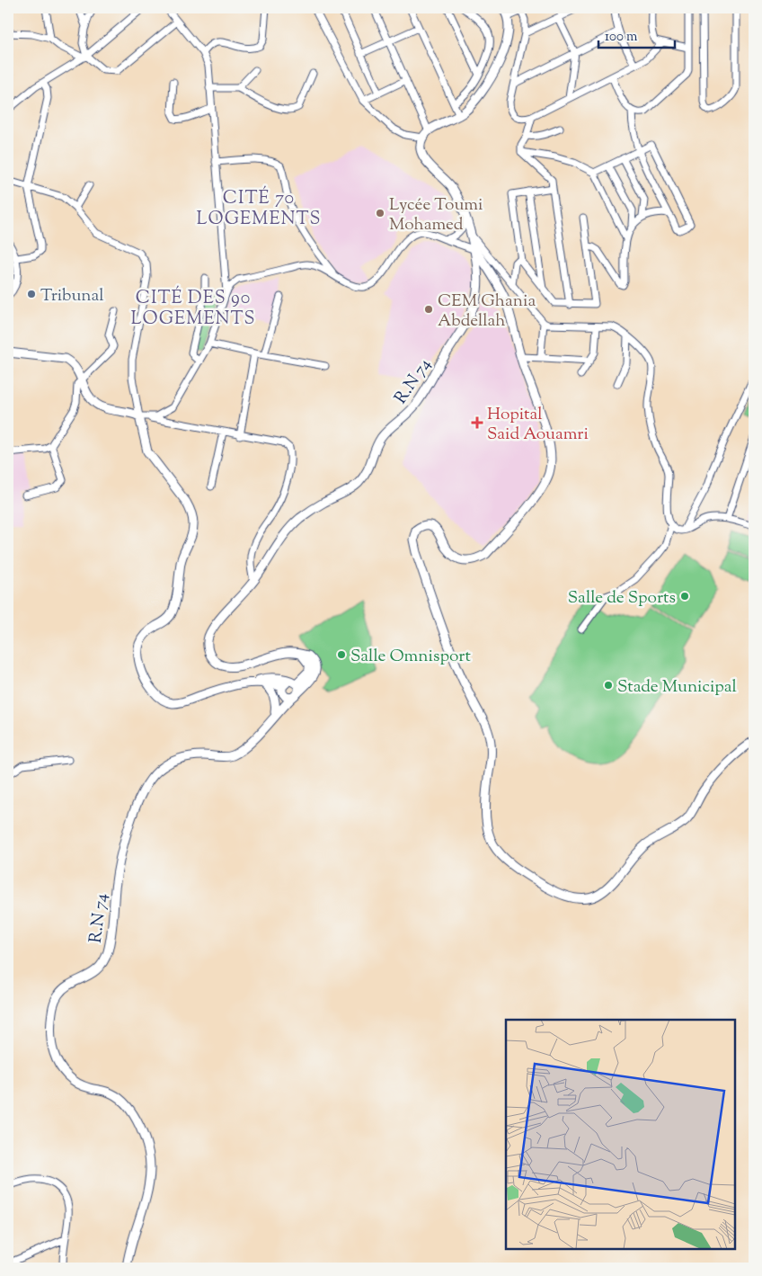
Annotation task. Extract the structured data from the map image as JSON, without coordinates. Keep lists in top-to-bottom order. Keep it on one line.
{"streets":{"main road":["R.N 74"]},"districts":["CITÉ 70 LOGEMENTS","CITÉ DES 90 LOGEMENTS"],"places":{"other":["Lycée Toumi Mohamed","Tribunal","CEM Ghania Abdellah","Salle de Sports","Salle Omnisport","Stade Municipal"],"health":["Hopital Said Aouamri"]},"scale_bar":"100 m"}
